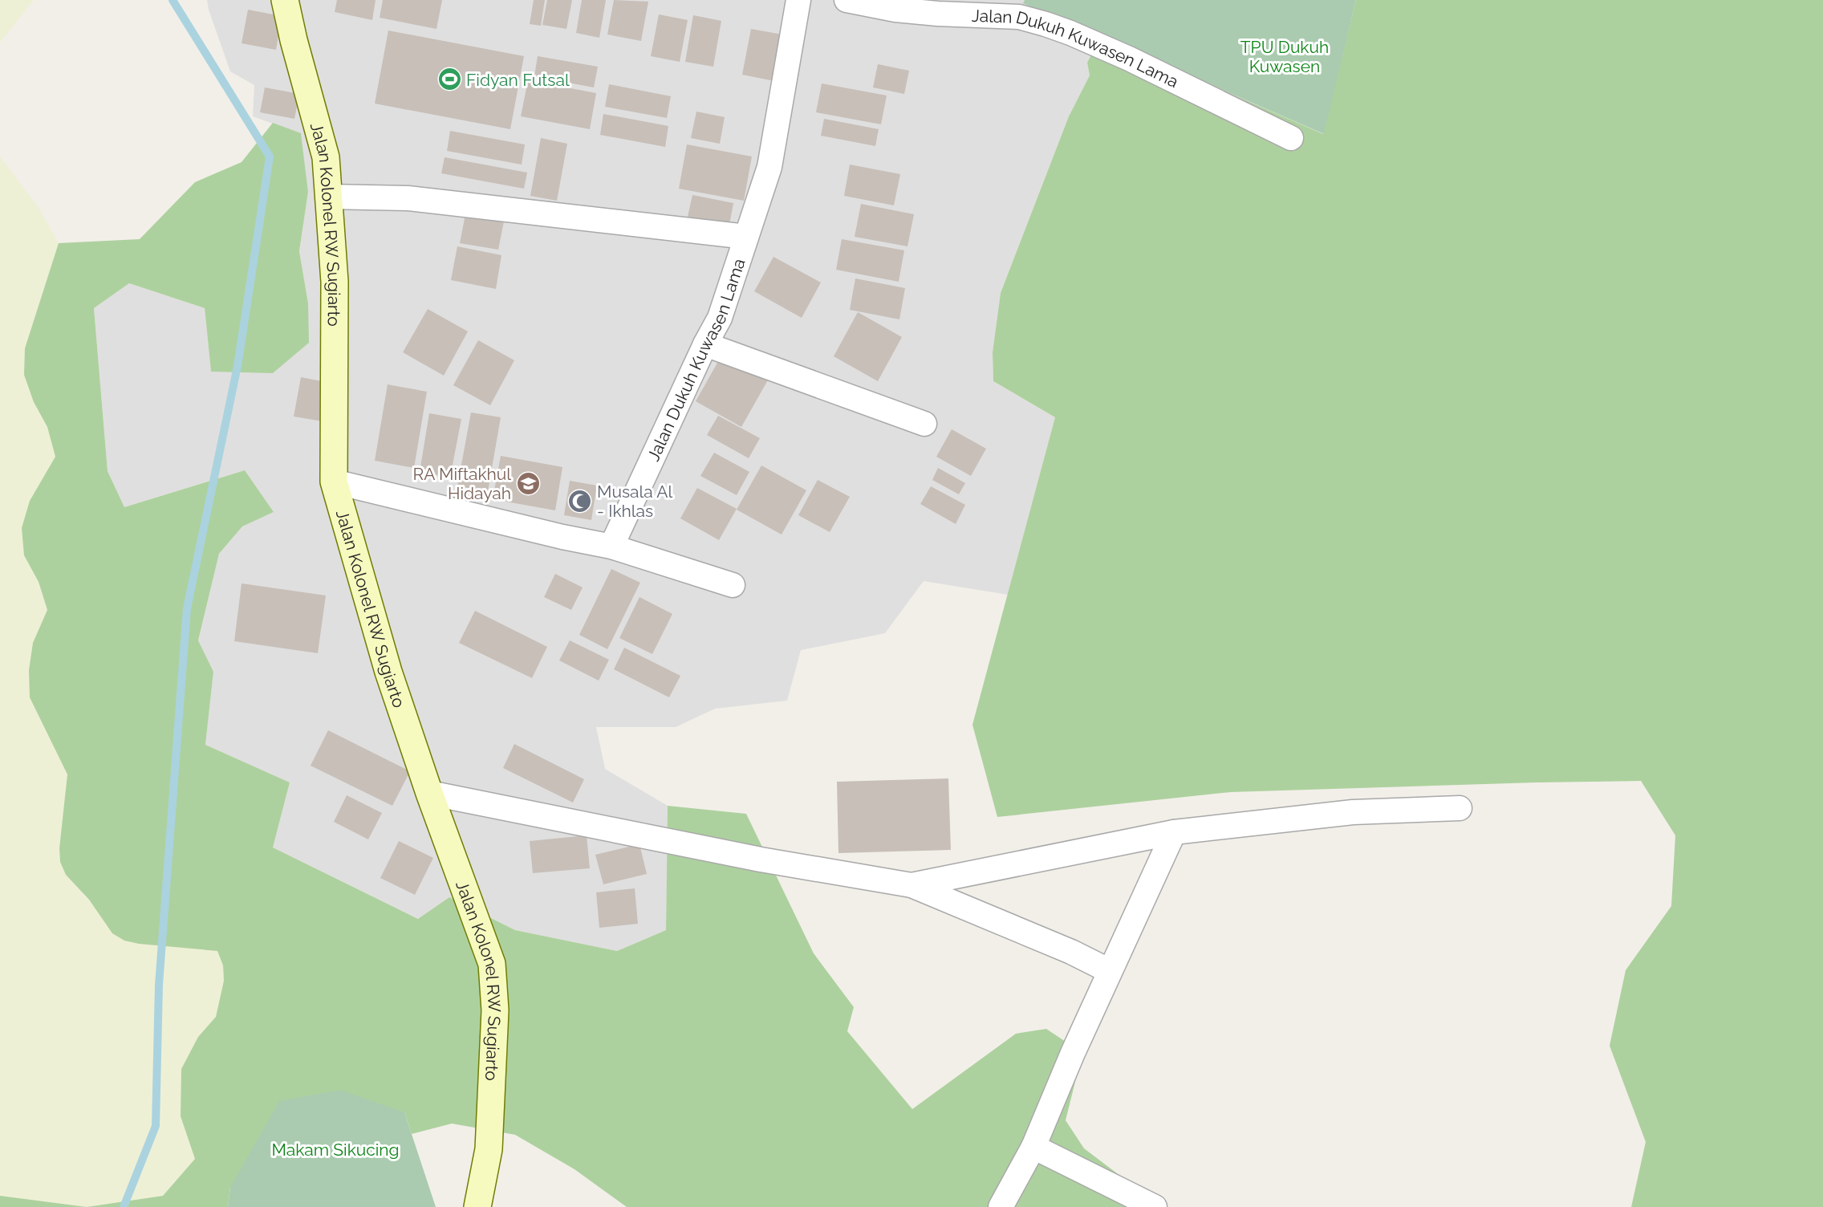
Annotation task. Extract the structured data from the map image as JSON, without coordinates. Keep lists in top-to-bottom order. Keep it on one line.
{"streets":{"main road":["Jalan Kolonel RW Sugiarto"],"street":["Jalan Dukuh Kuwasen Lama"]},"parks":["TPU Dukuh Kuwasen","Makam Sikucing"],"places":{"sports":["Fidyan Futsal"],"school or university":["RA Miftakhul Hidayah"],"mosque":["Musala Al - Ikhlas"]}}
